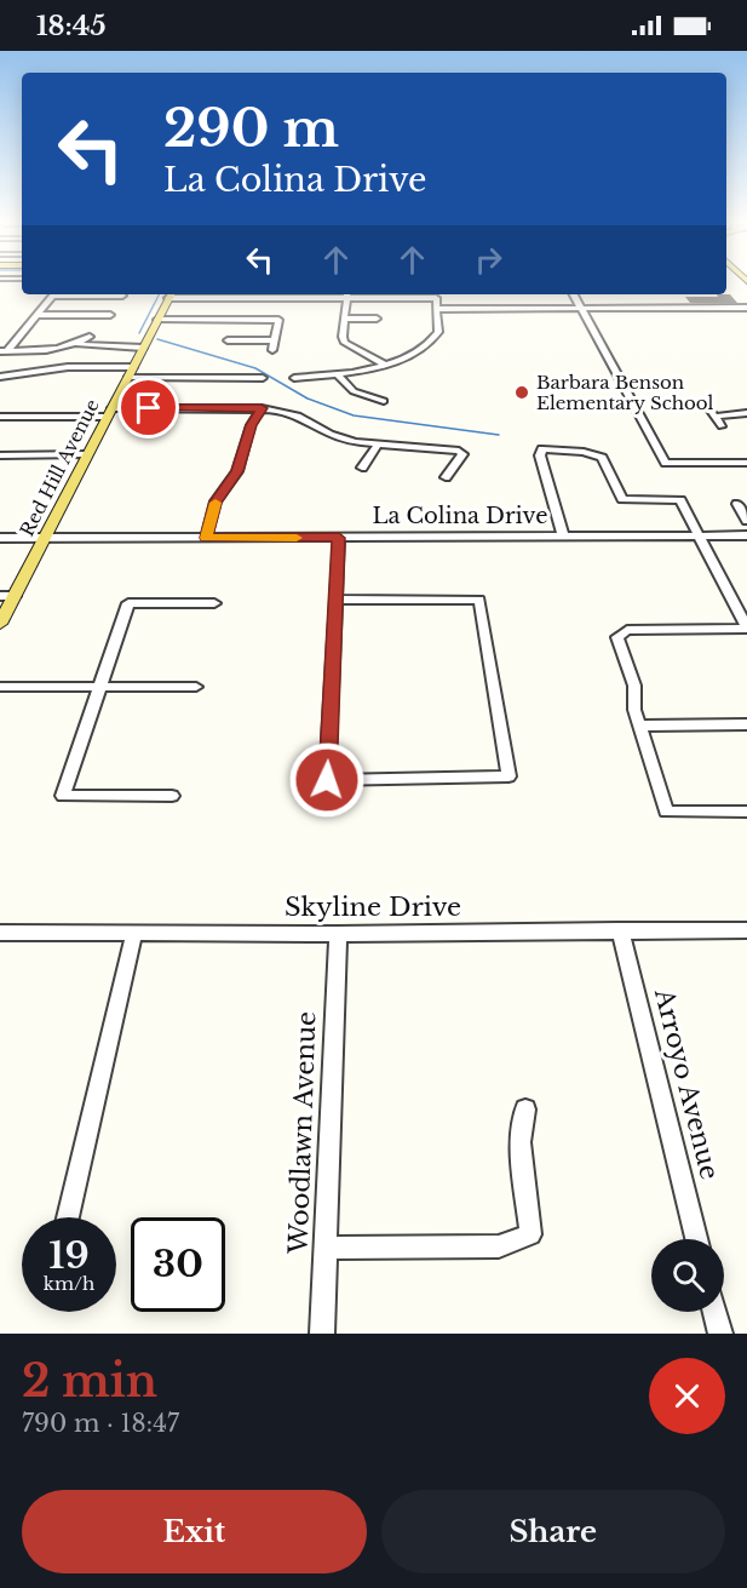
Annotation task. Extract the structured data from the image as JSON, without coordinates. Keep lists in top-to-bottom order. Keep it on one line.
{"streets":{"main road":["Red Hill Avenue"],"street":["La Colina Drive","Skyline Drive","Arroyo Avenue","Woodlawn Avenue"]},"crossings":[["Red Hill Avenue","La Colina Drive"],["Skyline Drive","Arroyo Avenue"],["Skyline Drive","Woodlawn Avenue"]],"places":["Barbara Benson Elementary School"],"page":{"status":"18:45","turn":["290 m","La Colina Drive"],"speed":"19 km/h","limit":"30","heading":["2 min","790 m · 18:47"],"buttons":["Exit","Share"]}}
